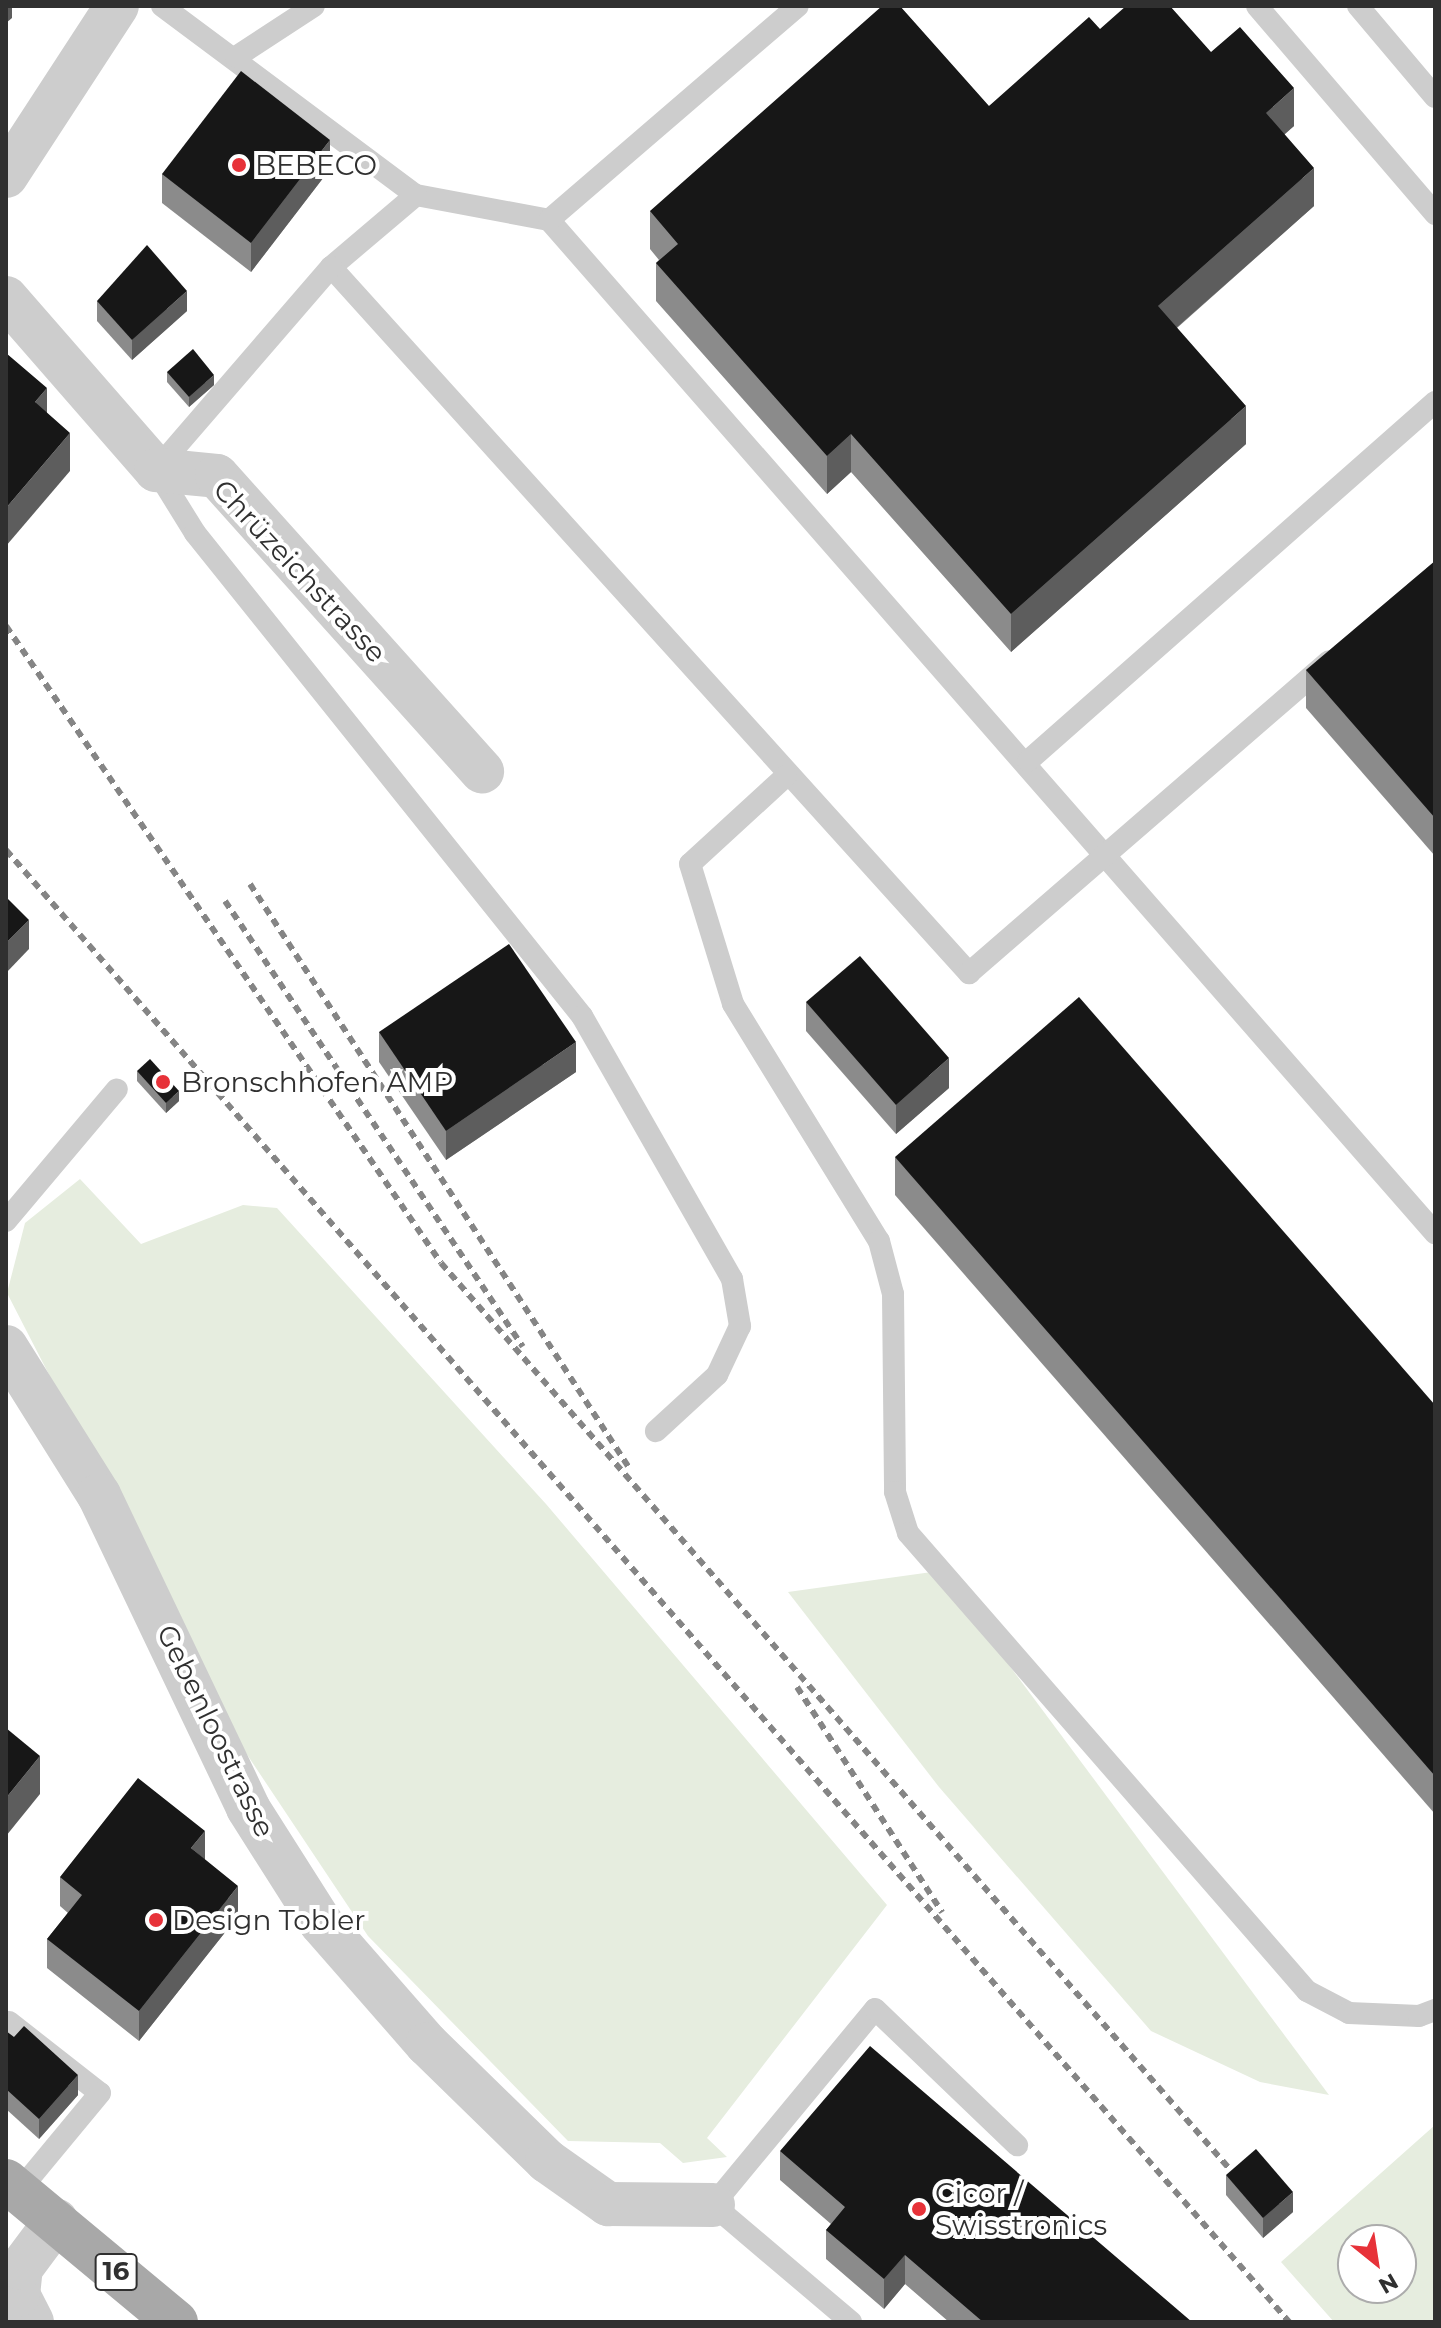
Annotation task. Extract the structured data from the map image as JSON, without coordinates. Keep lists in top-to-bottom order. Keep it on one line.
{"streets":{"main road":["16"],"street":["Chrüzeichstrasse","Gebenloostrasse"]},"places":["BEBECO","Bronschhofen AMP","Design Tobler","Cicor / Swisstronics"],"north":"bottom right"}
